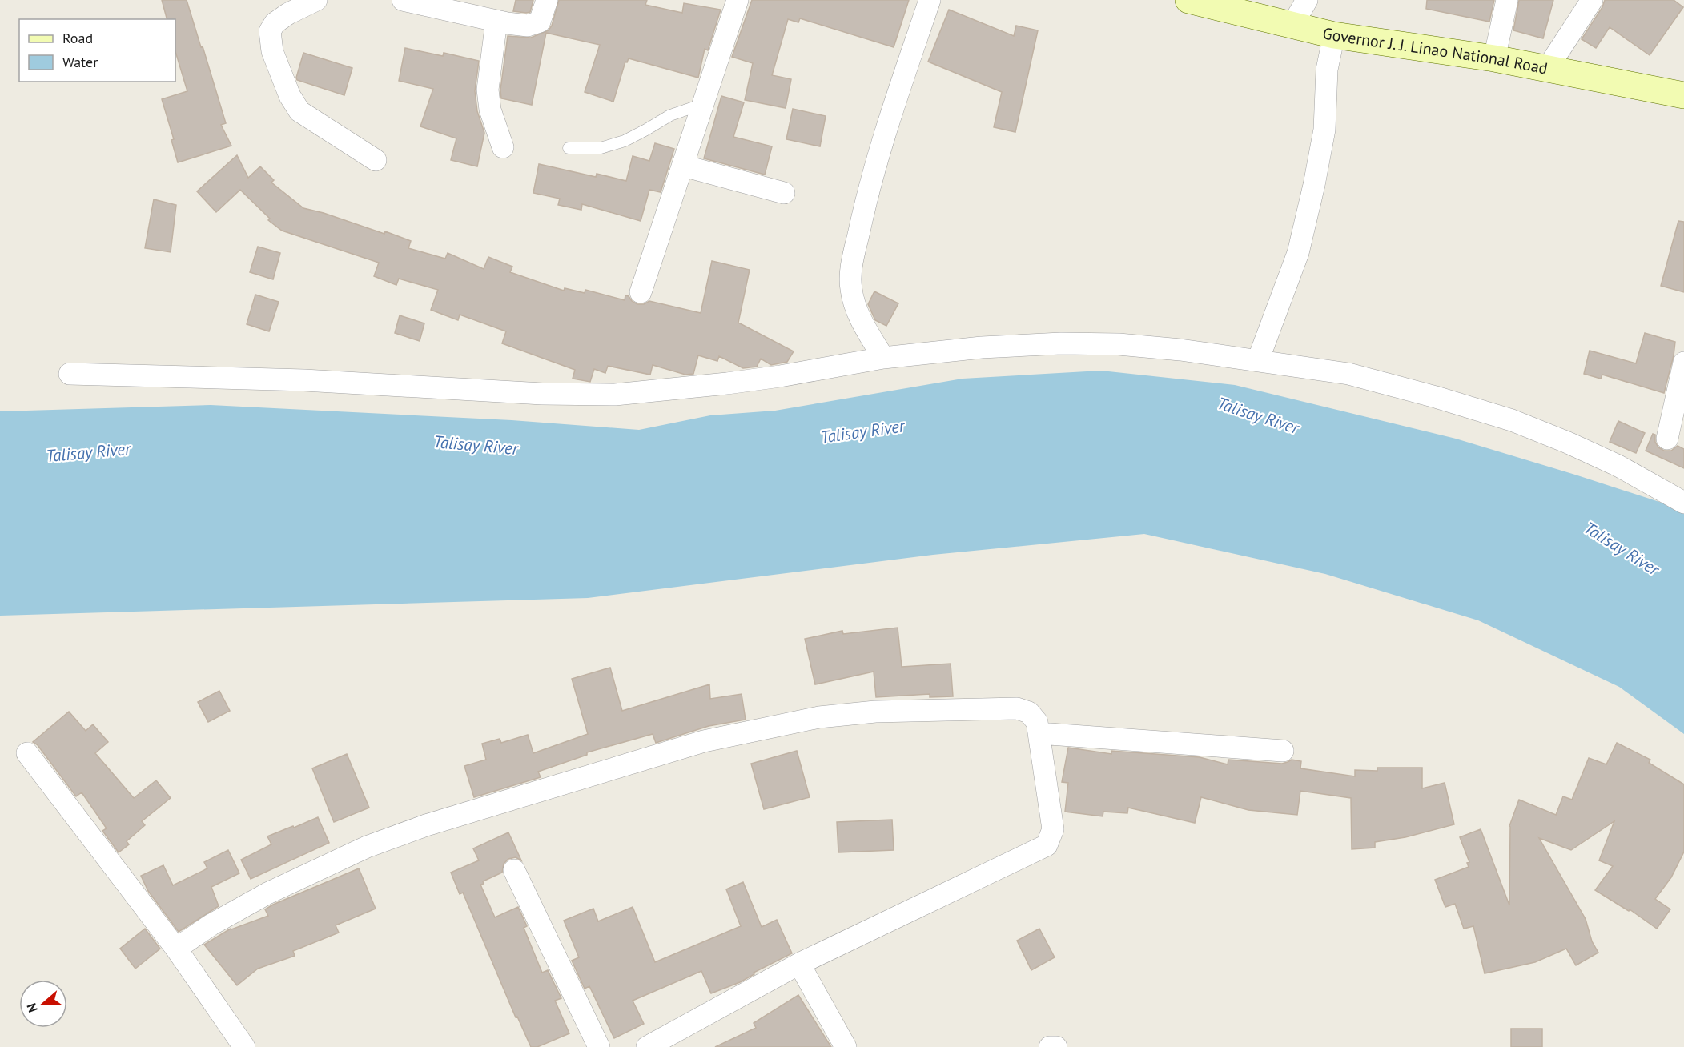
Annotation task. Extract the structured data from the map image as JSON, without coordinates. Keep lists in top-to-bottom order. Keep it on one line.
{"streets":{"main road":["Governor J. J. Linao National Road"]},"water":["Talisay River"],"legend":["Road","Water"],"north":"left"}
